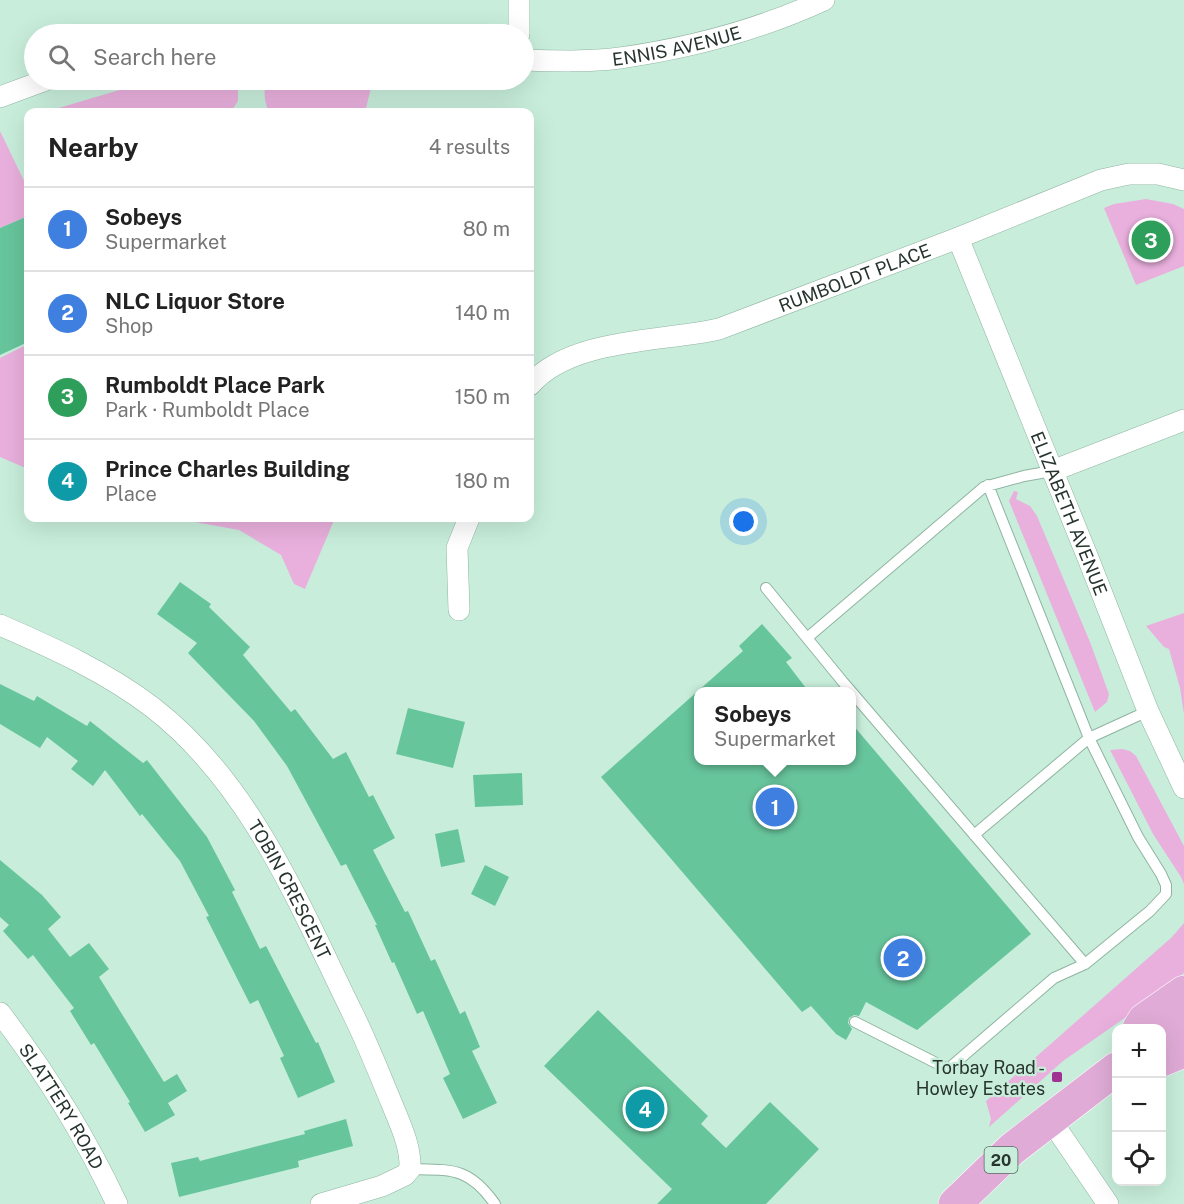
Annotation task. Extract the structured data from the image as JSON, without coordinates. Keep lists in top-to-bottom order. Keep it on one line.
{"streets":{"main road":["20"],"street":["ENNIS AVENUE","RUMBOLDT PLACE","ELIZABETH AVENUE","TOBIN CRESCENT","SLATTERY ROAD"]},"crossings":[["RUMBOLDT PLACE","ELIZABETH AVENUE"]],"places":{"transit":["Torbay Road - Howley Estates"]},"page":{"search":"Search here","heading":["Nearby","4 results"],"list":[{"mark":"1","name":"Sobeys","note":"Supermarket","value":"80 m"},{"mark":"2","name":"NLC Liquor Store","note":"Shop","value":"140 m"},{"mark":"3","name":"Rumboldt Place Park","note":"Park · Rumboldt Place","value":"150 m"},{"mark":"4","name":"Prince Charles Building","note":"Place","value":"180 m"}],"pins":["3","1","2","4"],"popup":["Sobeys","Supermarket"],"map_buttons":["+","−"]}}
